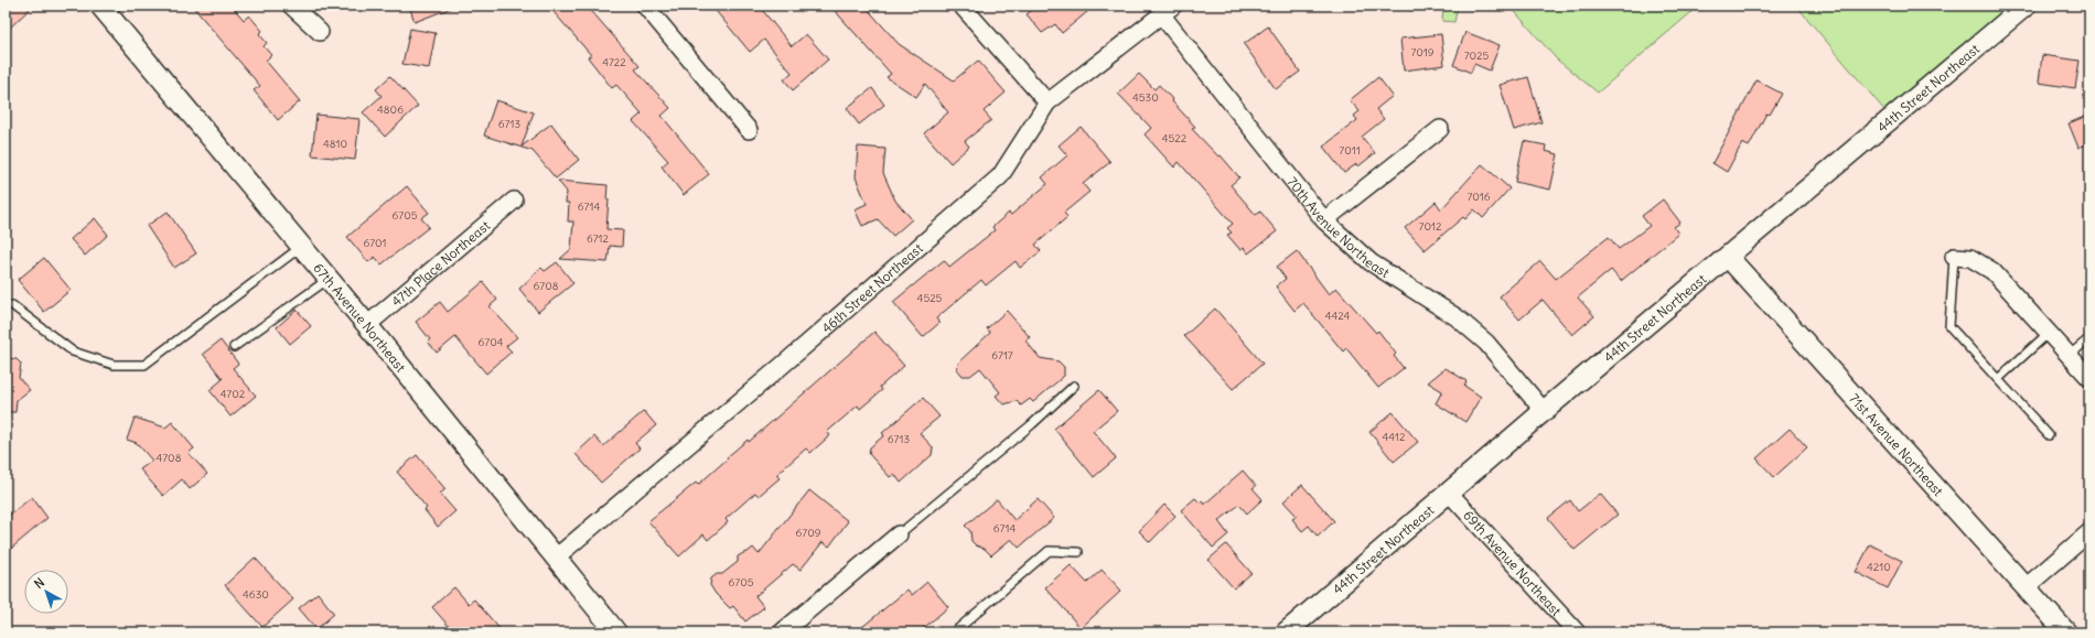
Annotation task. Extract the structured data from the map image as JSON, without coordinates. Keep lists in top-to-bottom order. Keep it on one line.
{"streets":{"street":["44th Street Northeast","70th Avenue Northeast","47th Place Northeast","46th Street Northeast","67th Avenue Northeast","71st Avenue Northeast","69th Avenue Northeast"]},"crossings":[["44th Street Northeast","70th Avenue Northeast"],["44th Street Northeast","71st Avenue Northeast"],["44th Street Northeast","69th Avenue Northeast"],["70th Avenue Northeast","46th Street Northeast"],["47th Place Northeast","67th Avenue Northeast"],["46th Street Northeast","67th Avenue Northeast"]],"house_numbers":["7019","7025","4722","4530","4806","6713","4522","4810","7011","7016","6714","6705","7012","6712","6701","6708","4525","4424","6704","6717","4702","4412","6713","4708","6714","6709","4210","6705","4630"],"north":"top left"}
